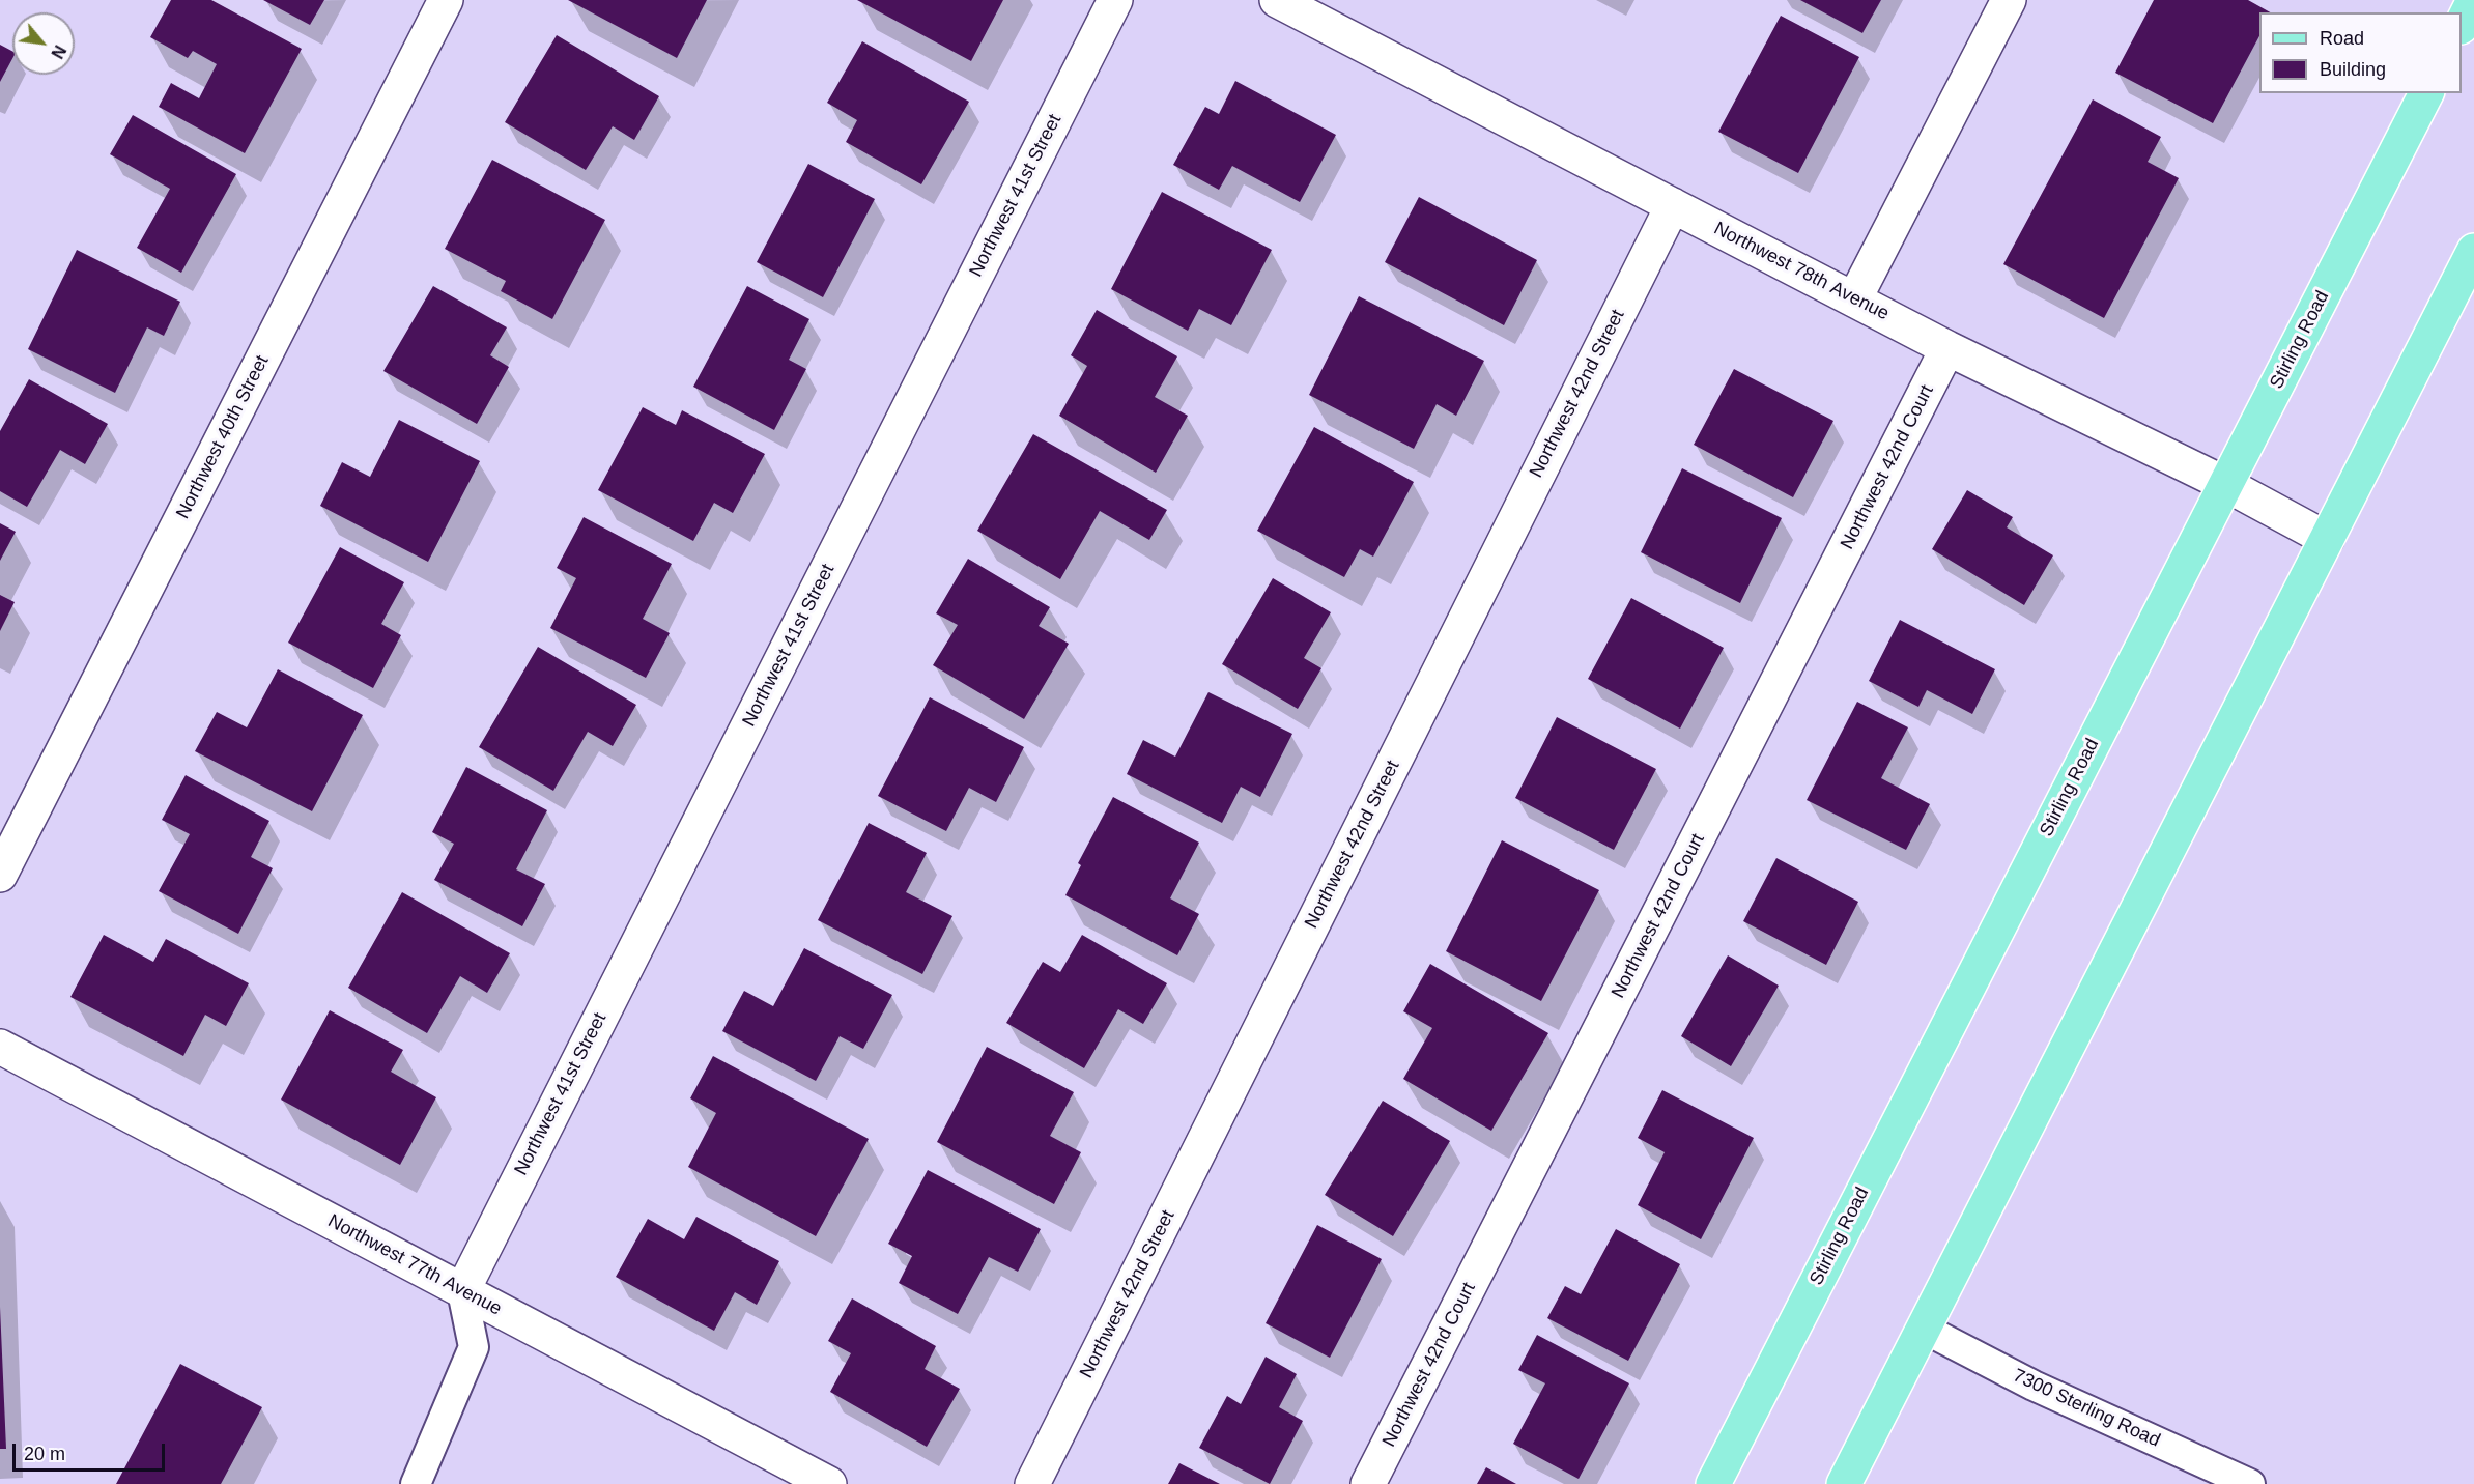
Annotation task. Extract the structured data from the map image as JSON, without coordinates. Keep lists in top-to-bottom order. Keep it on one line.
{"streets":{"main road":["Stirling Road"],"street":["Northwest 41st Street","Northwest 78th Avenue","Northwest 42nd Street","Northwest 40th Street","Northwest 42nd Court","Northwest 77th Avenue"],"lane":["7300 Sterling Road"]},"crossings":[["Northwest 41st Street","Northwest 77th Avenue"],["Northwest 78th Avenue","Stirling Road"],["Northwest 78th Avenue","Northwest 42nd Street"],["Northwest 78th Avenue","Northwest 42nd Court"]],"legend":["Road","Building"],"scale_bar":"20 m","north":"bottom right"}
